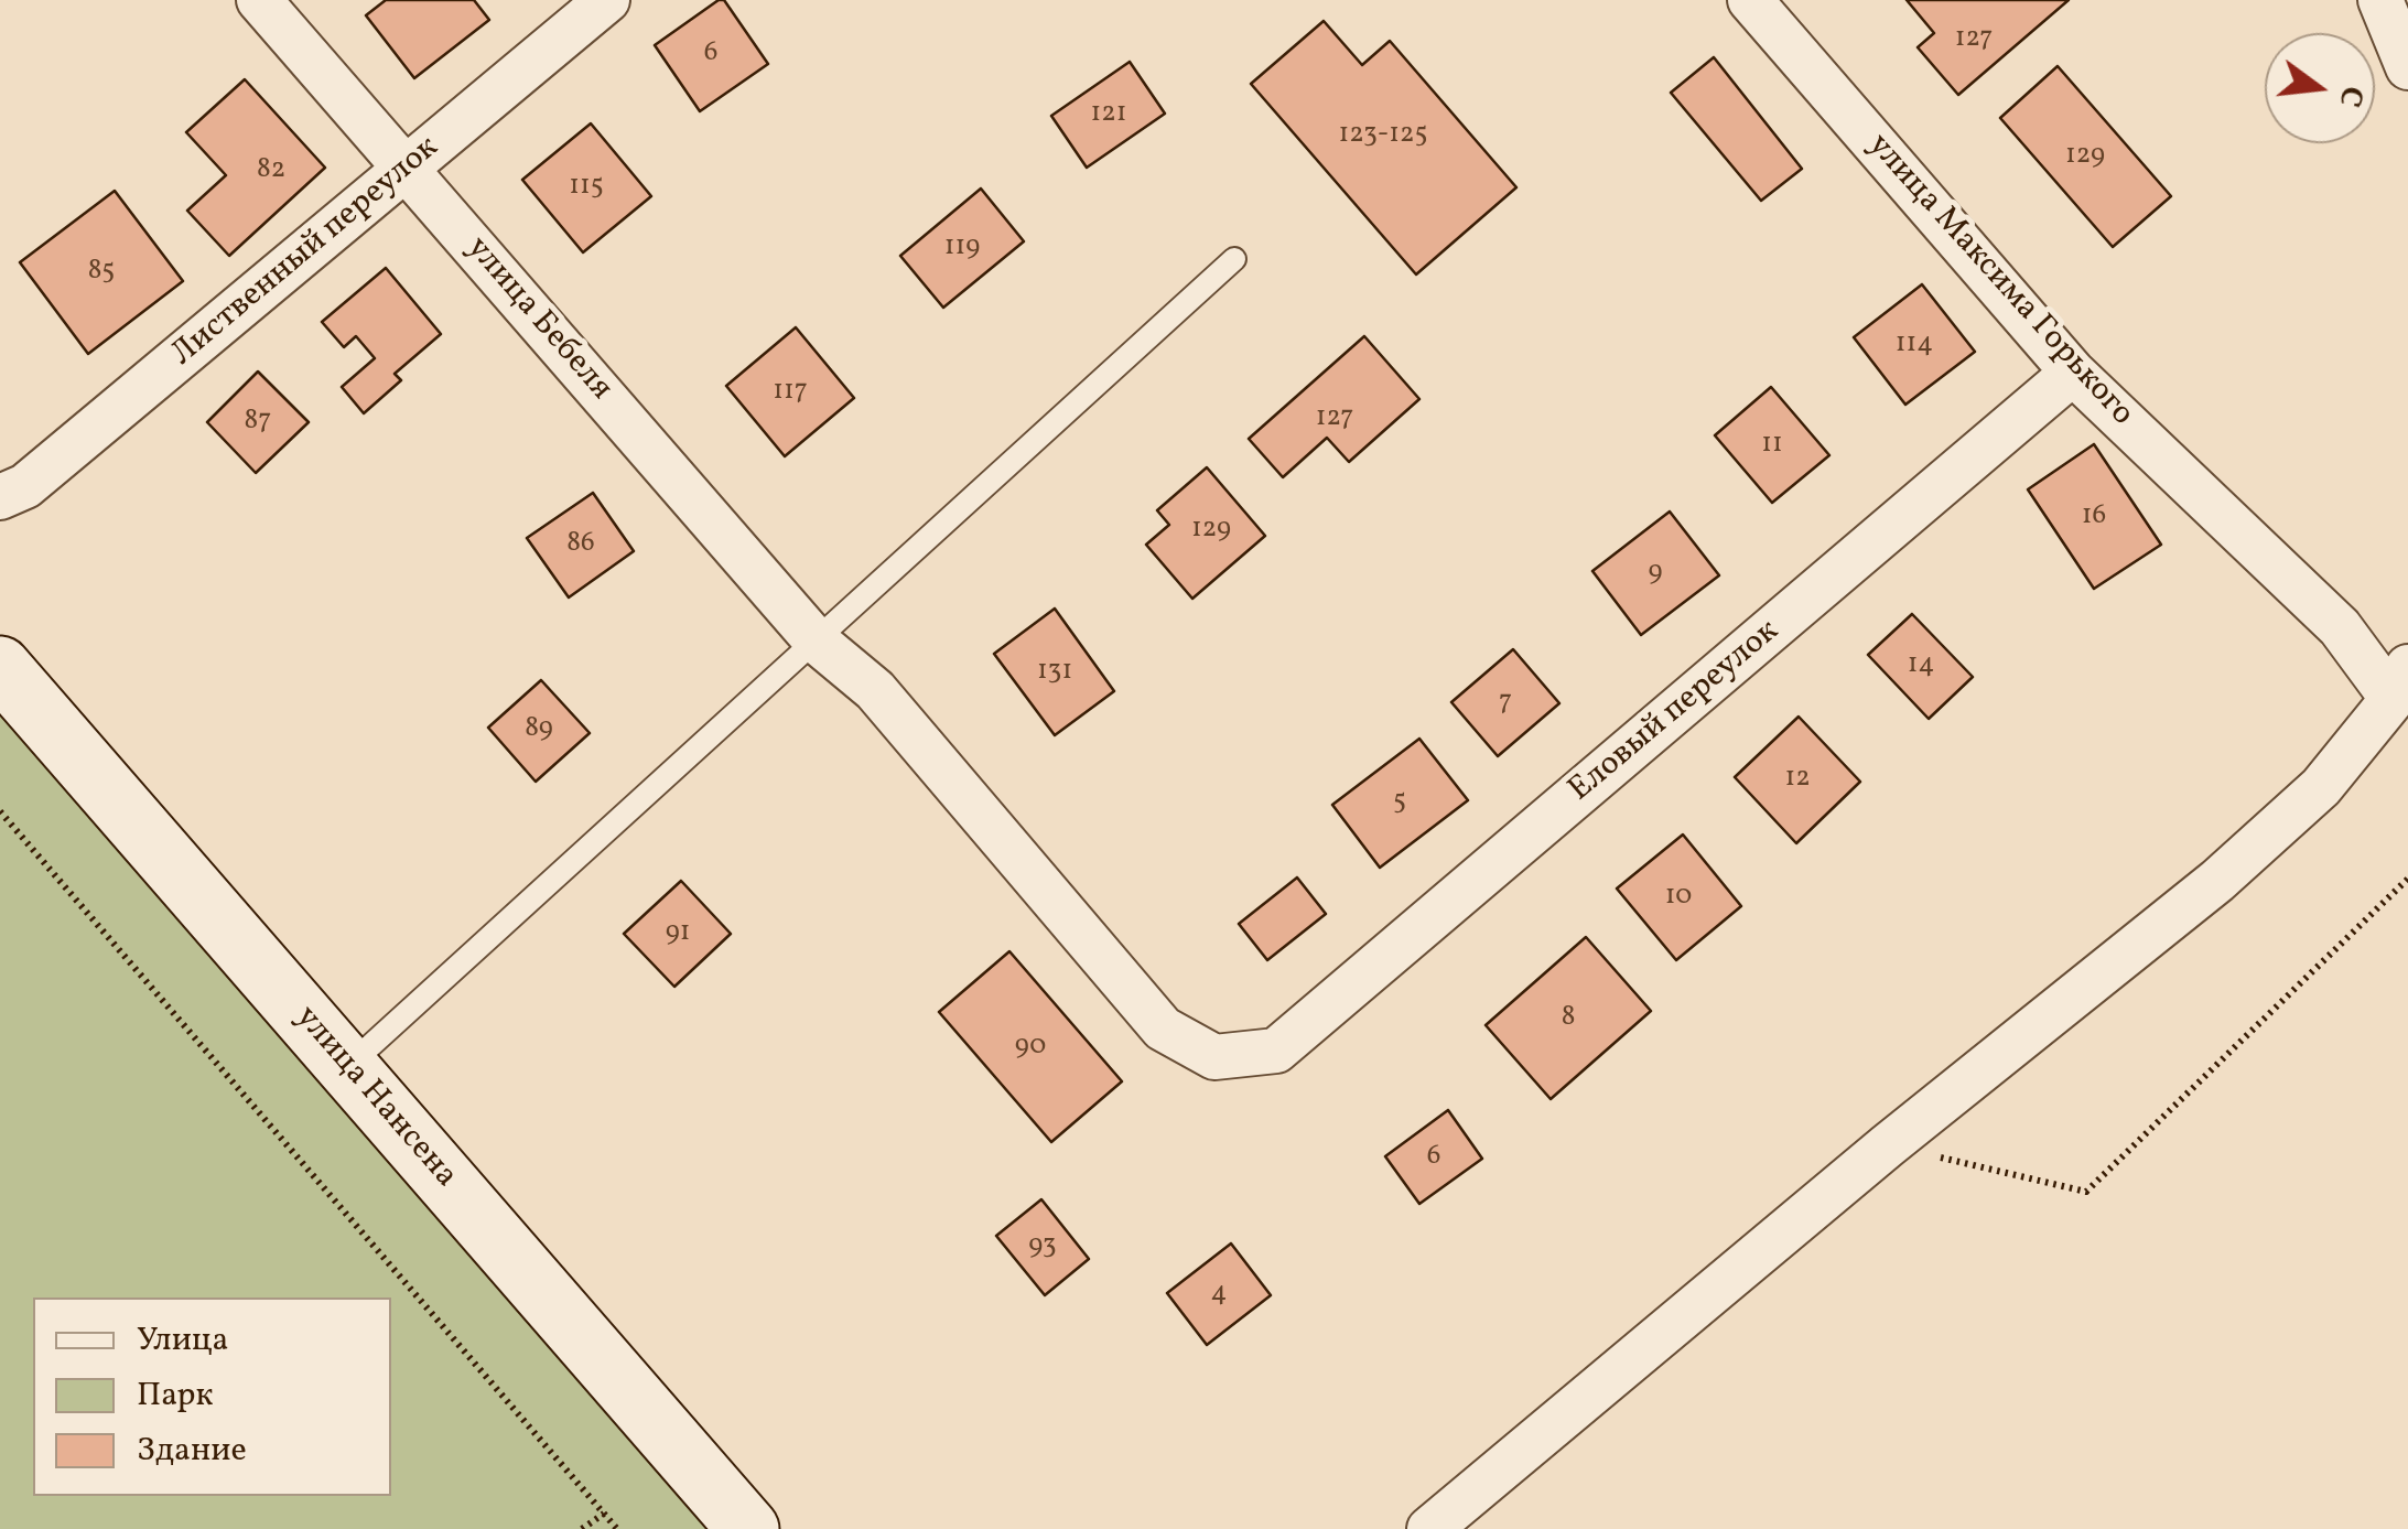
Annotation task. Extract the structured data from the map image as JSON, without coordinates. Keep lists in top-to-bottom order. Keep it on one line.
{"streets":{"main road":["улица Нансена"],"street":["Лиственный переулок","улица Максима Горького","улица Бебеля","Еловый переулок"]},"crossings":[["Лиственный переулок","улица Бебеля"],["улица Максима Горького","Еловый переулок"],["улица Бебеля","Еловый переулок"]],"house_numbers":["127","6","121","123-125","129","82","115","119","85","114","117","127","87","11","16","129","86","9","14","131","7","89","12","5","10","91","8","90","6","93","4"],"legend":["Улица","Парк","Здание"],"north":"right"}
